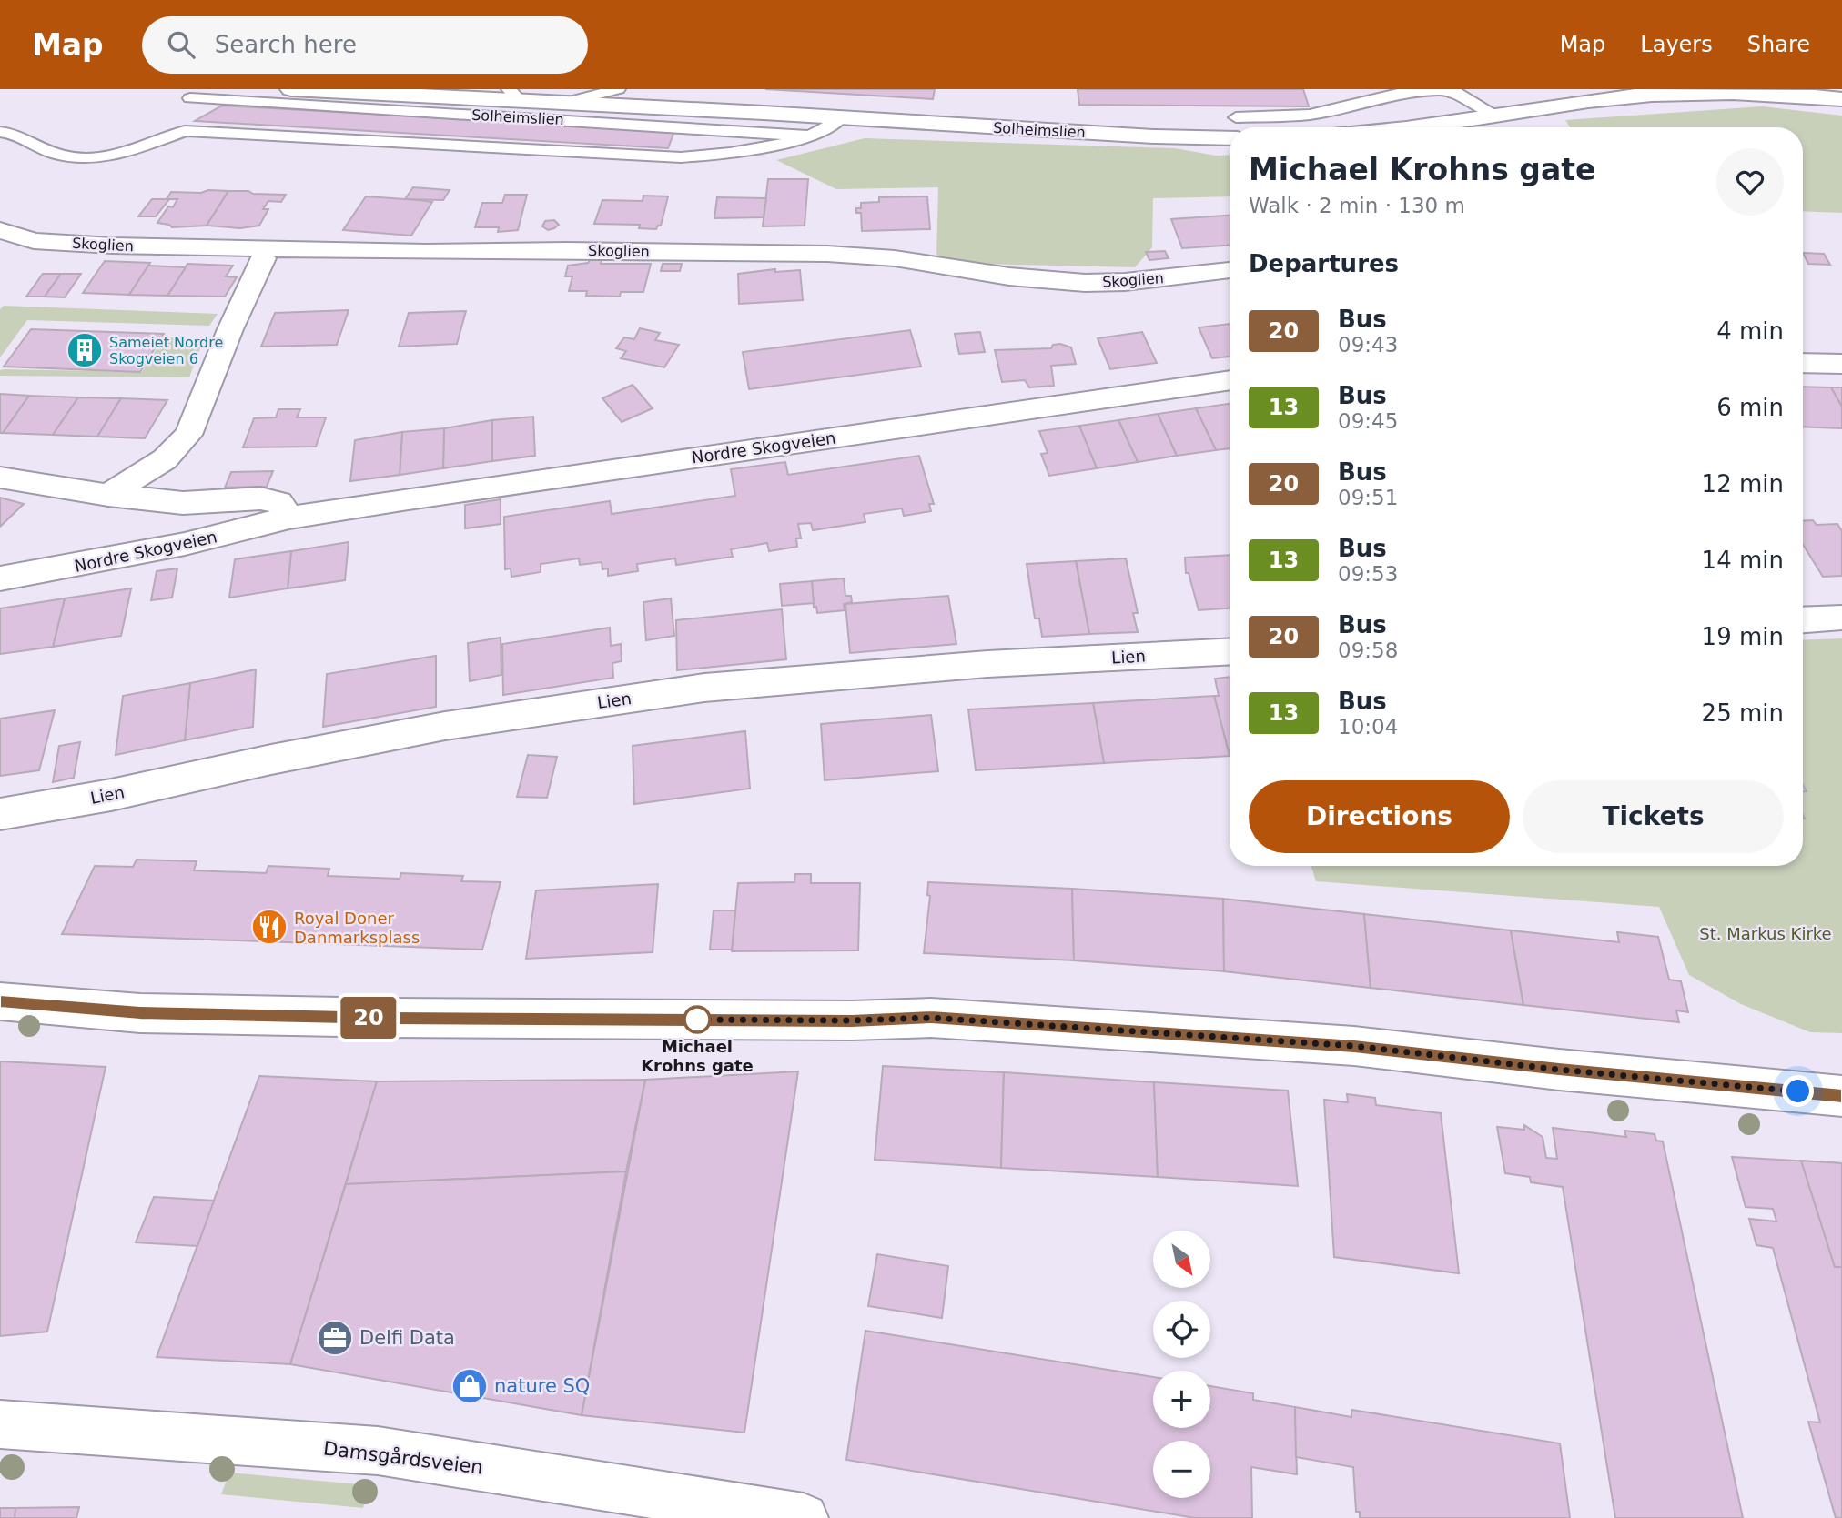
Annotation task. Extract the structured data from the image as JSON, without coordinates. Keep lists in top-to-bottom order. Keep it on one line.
{"streets":{"street":["Solheimslien","Skoglien","Nordre Skogveien","Lien","Damsgårdsveien"]},"parks":["St. Markus Kirke"],"places":{"building":["Sameiet Nordre Skogveien 6"],"restaurant":["Royal Doner Danmarksplass"],"other":["Michael Krohns gate"],"office":["Delfi Data"],"shop":["nature SQ"]},"lines":["bus line 20"],"north":"bottom right","page":{"header":"Map","search":"Search here","nav":["Map","Layers","Share"],"on_map":"20","heading":[["Michael Krohns gate","Walk · 2 min · 130 m"],"Departures"],"list":[{"mark":"20","name":"Bus","note":"09:43","value":"4 min"},{"mark":"13","name":"Bus","note":"09:45","value":"6 min"},{"mark":"20","name":"Bus","note":"09:51","value":"12 min"},{"mark":"13","name":"Bus","note":"09:53","value":"14 min"},{"mark":"20","name":"Bus","note":"09:58","value":"19 min"},{"mark":"13","name":"Bus","note":"10:04","value":"25 min"}],"buttons":["Directions","Tickets"],"map_buttons":["+","−"]}}
